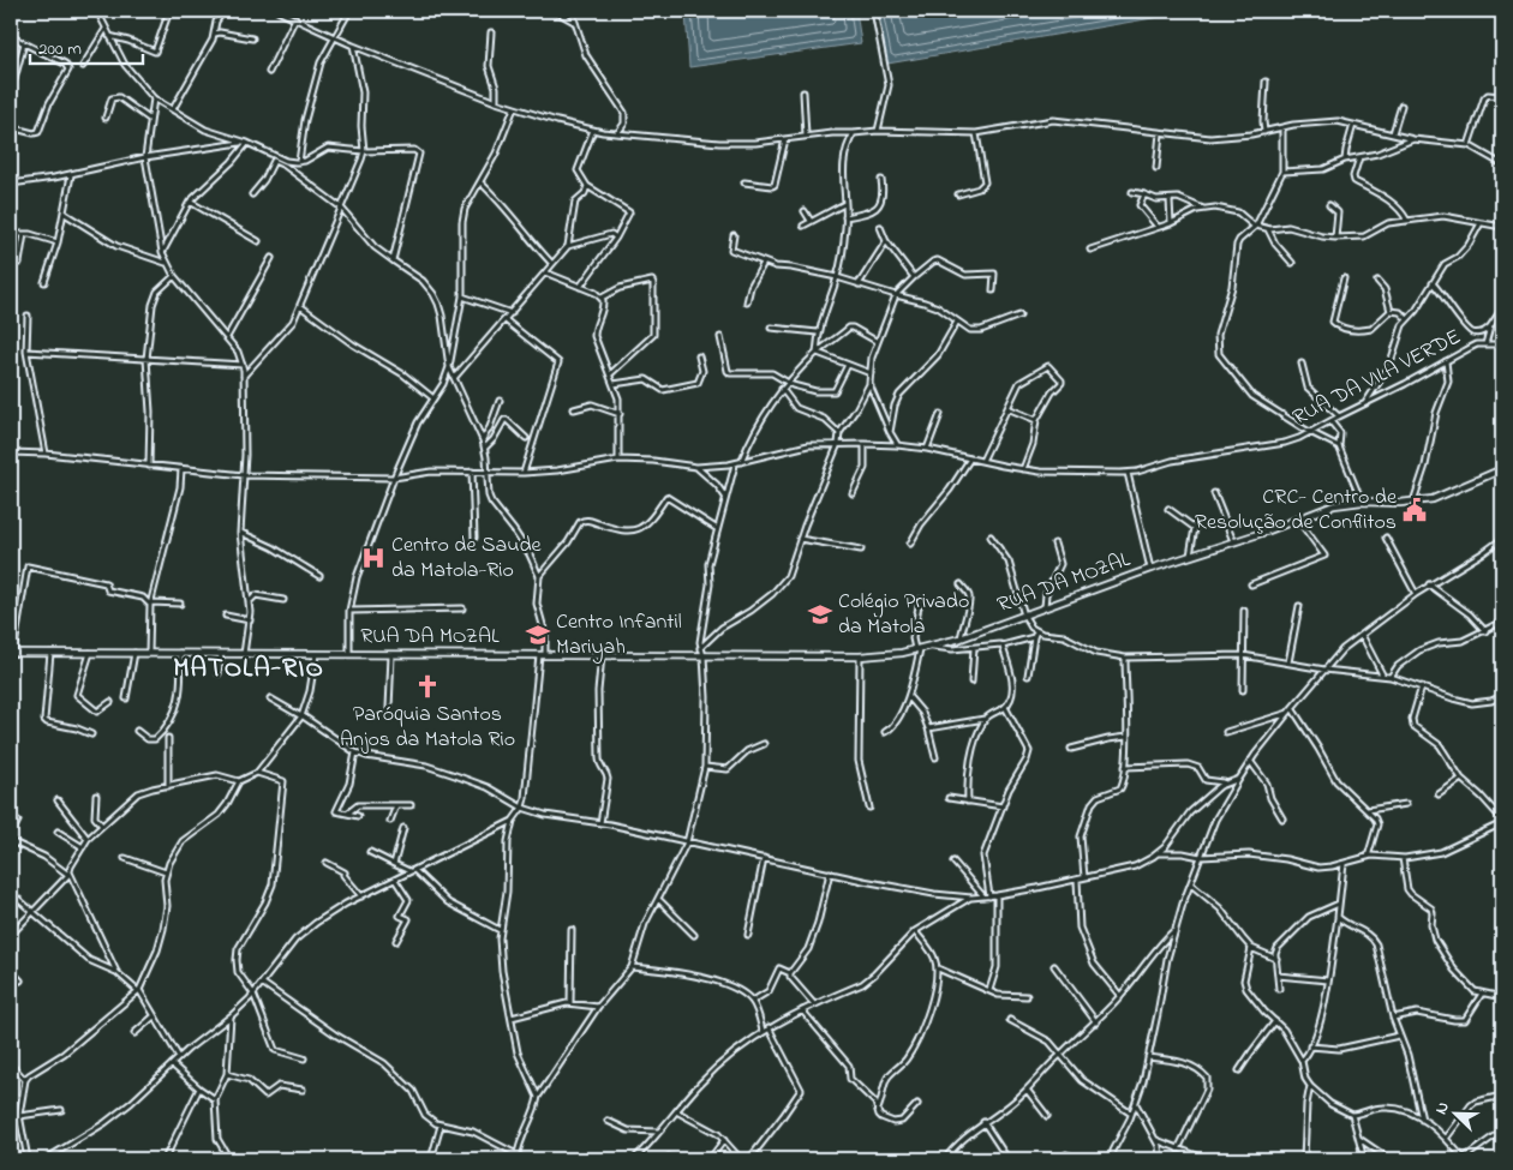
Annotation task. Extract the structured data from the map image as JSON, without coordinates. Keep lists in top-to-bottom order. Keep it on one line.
{"streets":{"main road":["RUA DA MOZAL"],"street":["RUA DA VILA VERDE"]},"districts":["MATOLA-RIO"],"places":{"public building":["CRC- Centro de Resolução de Conflitos"],"hospital":["Centro de Saude da Matola-Rio"],"school or university":["Colégio Privado da Matola","Centro Infantil Mariyah"],"church":["Paróquia Santos Anjos da Matola Rio"]},"scale_bar":"200 m","north":"top left"}
